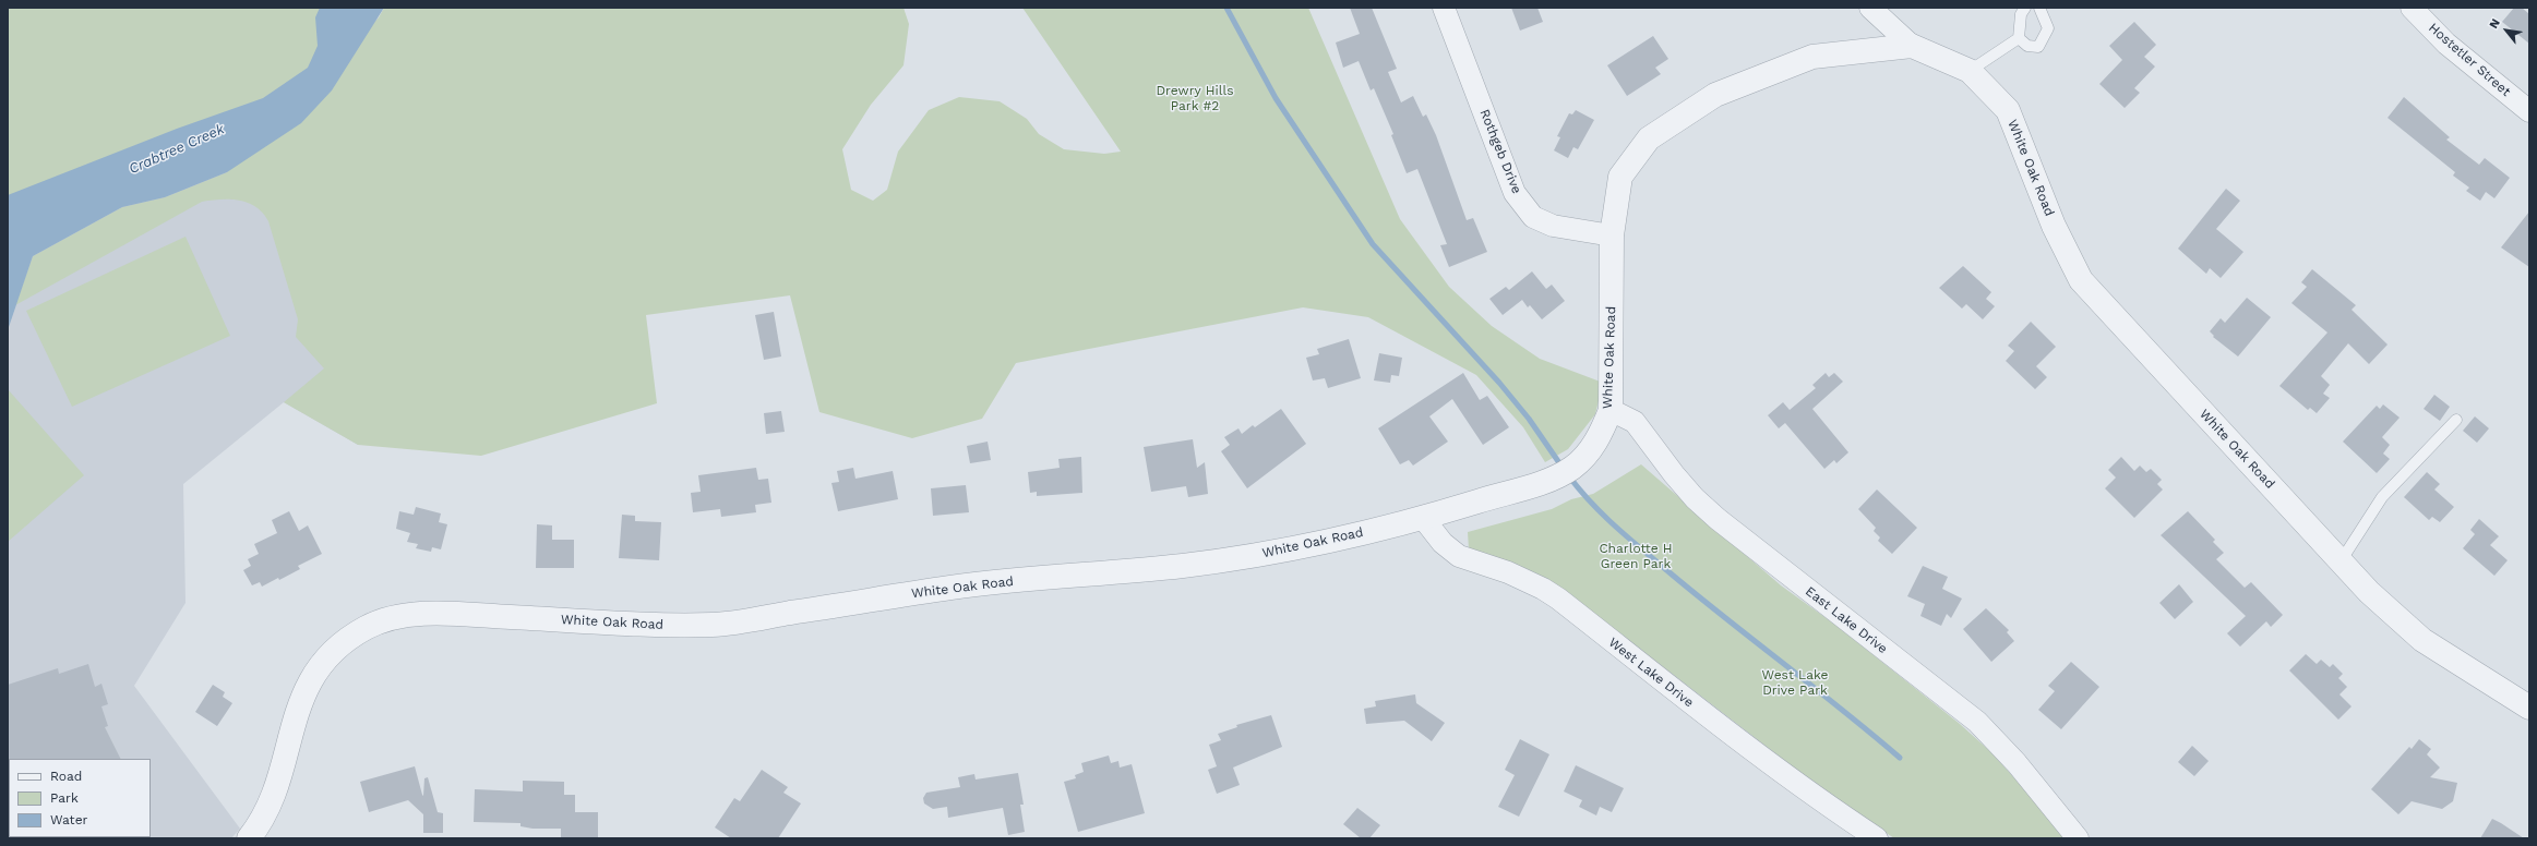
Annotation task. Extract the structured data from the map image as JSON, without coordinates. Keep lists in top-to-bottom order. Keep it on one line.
{"streets":{"street":["Hostetler Street","Rothgeb Drive","White Oak Road","East Lake Drive","West Lake Drive"]},"crossings":[["Rothgeb Drive","White Oak Road"],["White Oak Road","East Lake Drive"],["White Oak Road","West Lake Drive"]],"water":["Crabtree Creek"],"parks":["Drewry Hills Park #2","Charlotte H Green Park","West Lake Drive Park"],"legend":["Road","Park","Water"],"north":"top left"}
